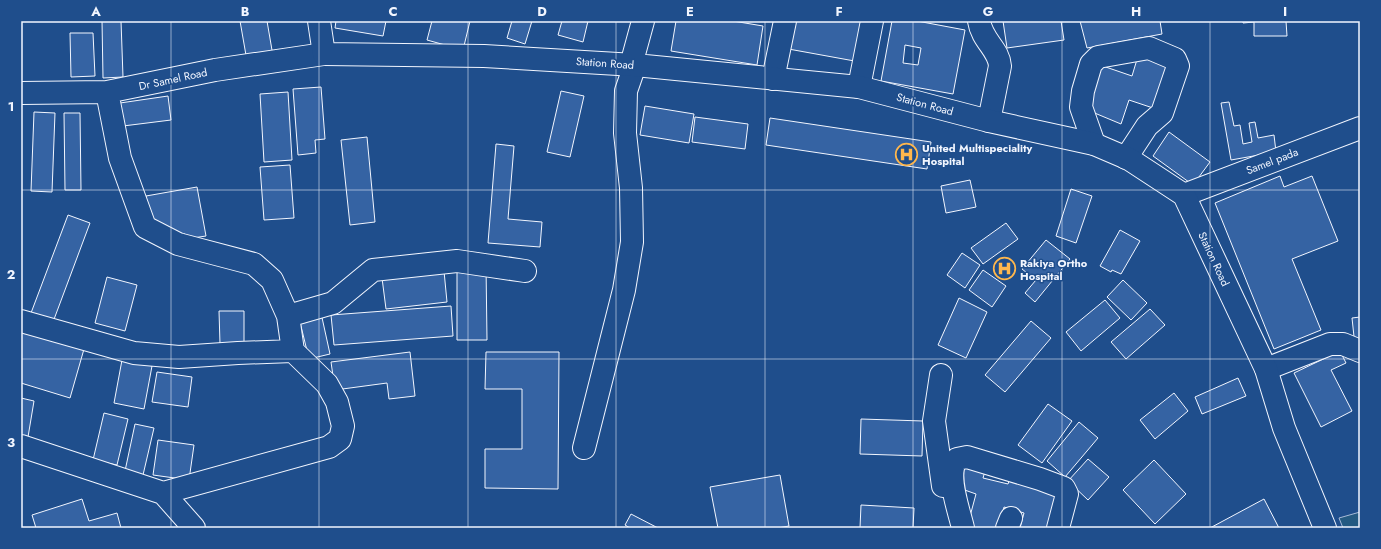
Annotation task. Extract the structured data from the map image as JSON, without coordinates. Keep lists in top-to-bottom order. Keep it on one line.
{"streets":{"street":["Station Road","Dr Samel Road","Samel pada"]},"crossings":[["Station Road","Dr Samel Road"],["Station Road","Samel pada"]],"places":{"hospital":["United Multispeciality Hospital","Rakiya Ortho Hospital"]},"grid":{"columns":["A","B","C","D","E","F","G","H","I"],"rows":["1","2","3"]}}
